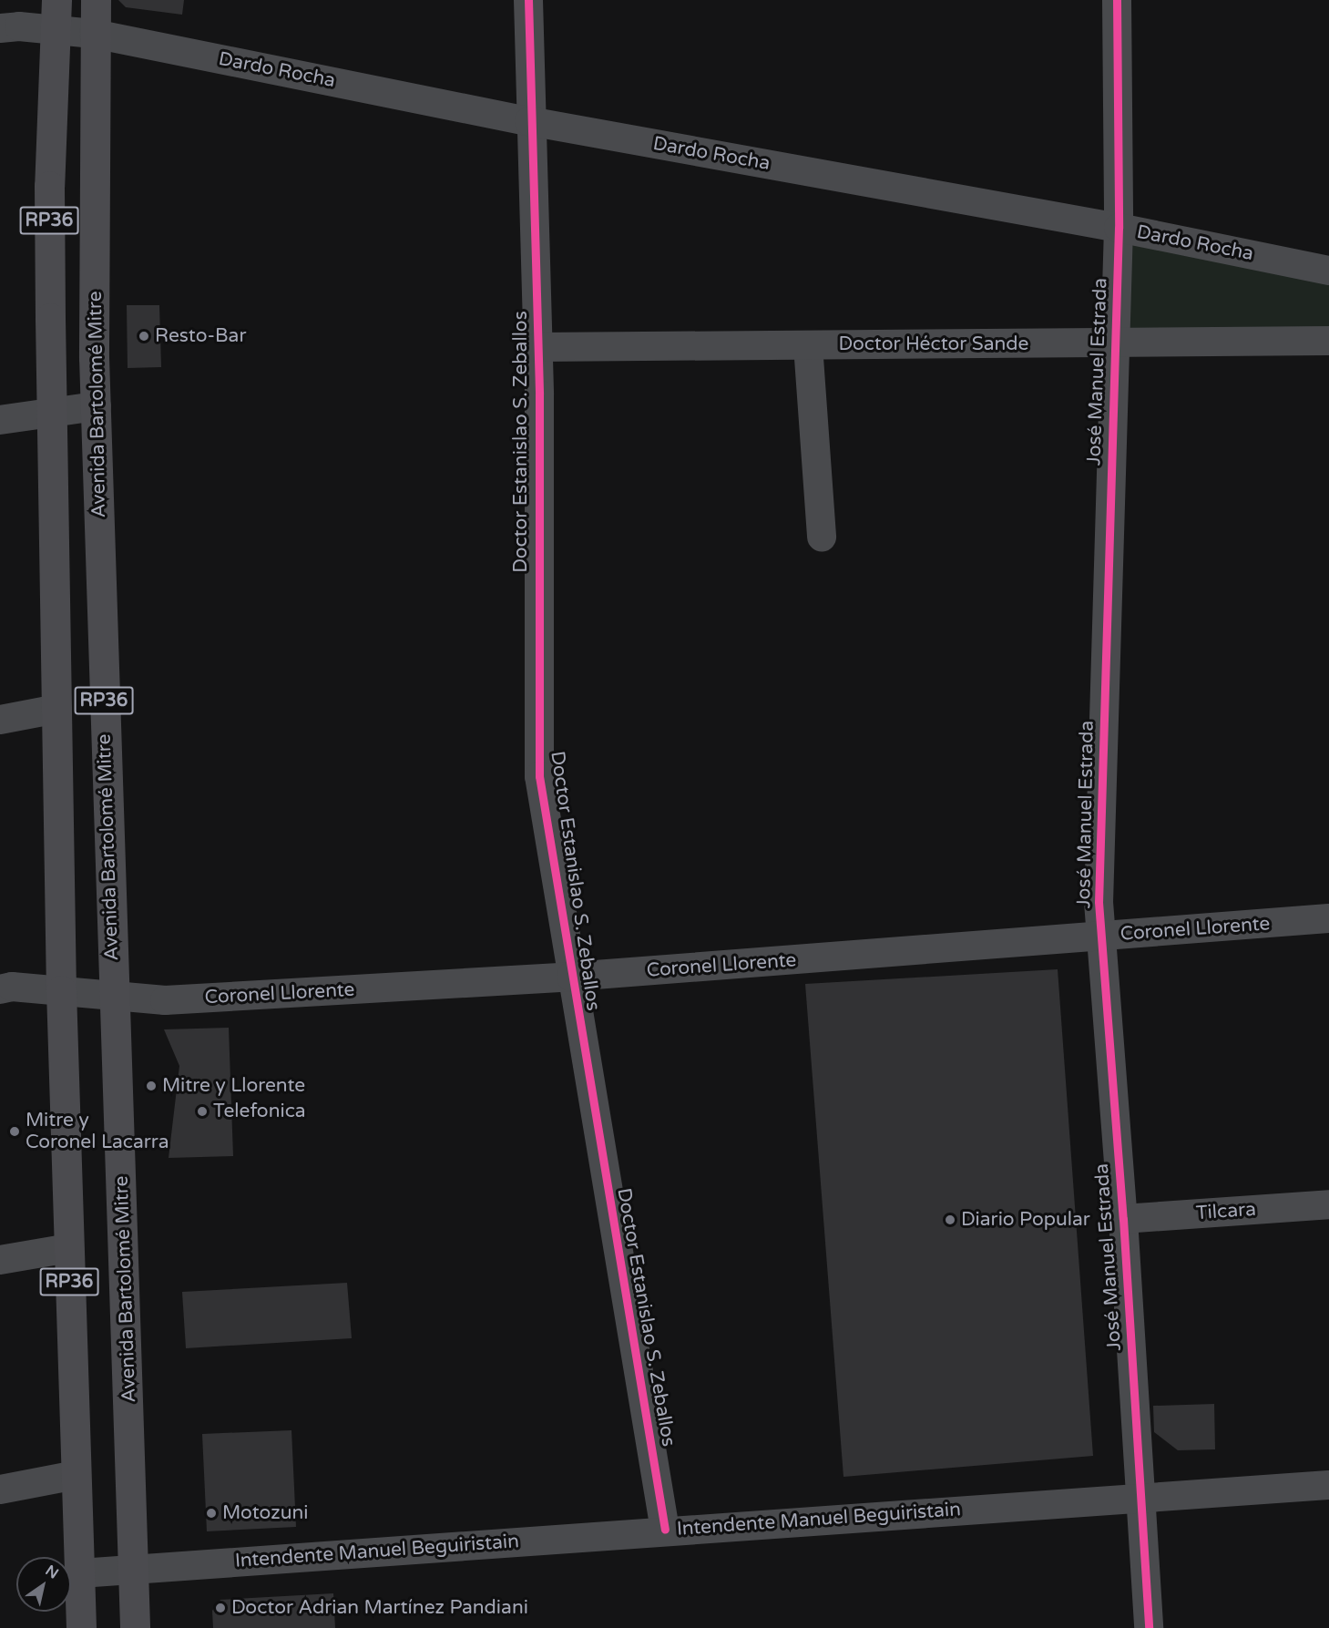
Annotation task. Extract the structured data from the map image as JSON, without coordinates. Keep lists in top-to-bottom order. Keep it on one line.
{"streets":{"main road":["RP36","Avenida Bartolomé Mitre"],"street":["Dardo Rocha","Doctor Héctor Sande","José Manuel Estrada","Doctor Estanislao S. Zeballos","Coronel Llorente","Tilcara","Intendente Manuel Beguiristain"]},"crossings":[["Dardo Rocha","RP36"],["Dardo Rocha","José Manuel Estrada"],["Dardo Rocha","Avenida Bartolomé Mitre"],["Dardo Rocha","Doctor Estanislao S. Zeballos"],["RP36","Coronel Llorente"],["RP36","Intendente Manuel Beguiristain"],["Doctor Héctor Sande","José Manuel Estrada"],["Doctor Héctor Sande","Doctor Estanislao S. Zeballos"],["José Manuel Estrada","Coronel Llorente"],["José Manuel Estrada","Tilcara"],["José Manuel Estrada","Intendente Manuel Beguiristain"],["Avenida Bartolomé Mitre","Coronel Llorente"],["Avenida Bartolomé Mitre","Intendente Manuel Beguiristain"],["Doctor Estanislao S. Zeballos","Coronel Llorente"],["Doctor Estanislao S. Zeballos","Intendente Manuel Beguiristain"]],"places":["Resto-Bar","Mitre y Llorente","Telefonica","Mitre y Coronel Lacarra","Diario Popular","Motozuni","Doctor Adrian Martínez Pandiani"],"north":"top right"}
